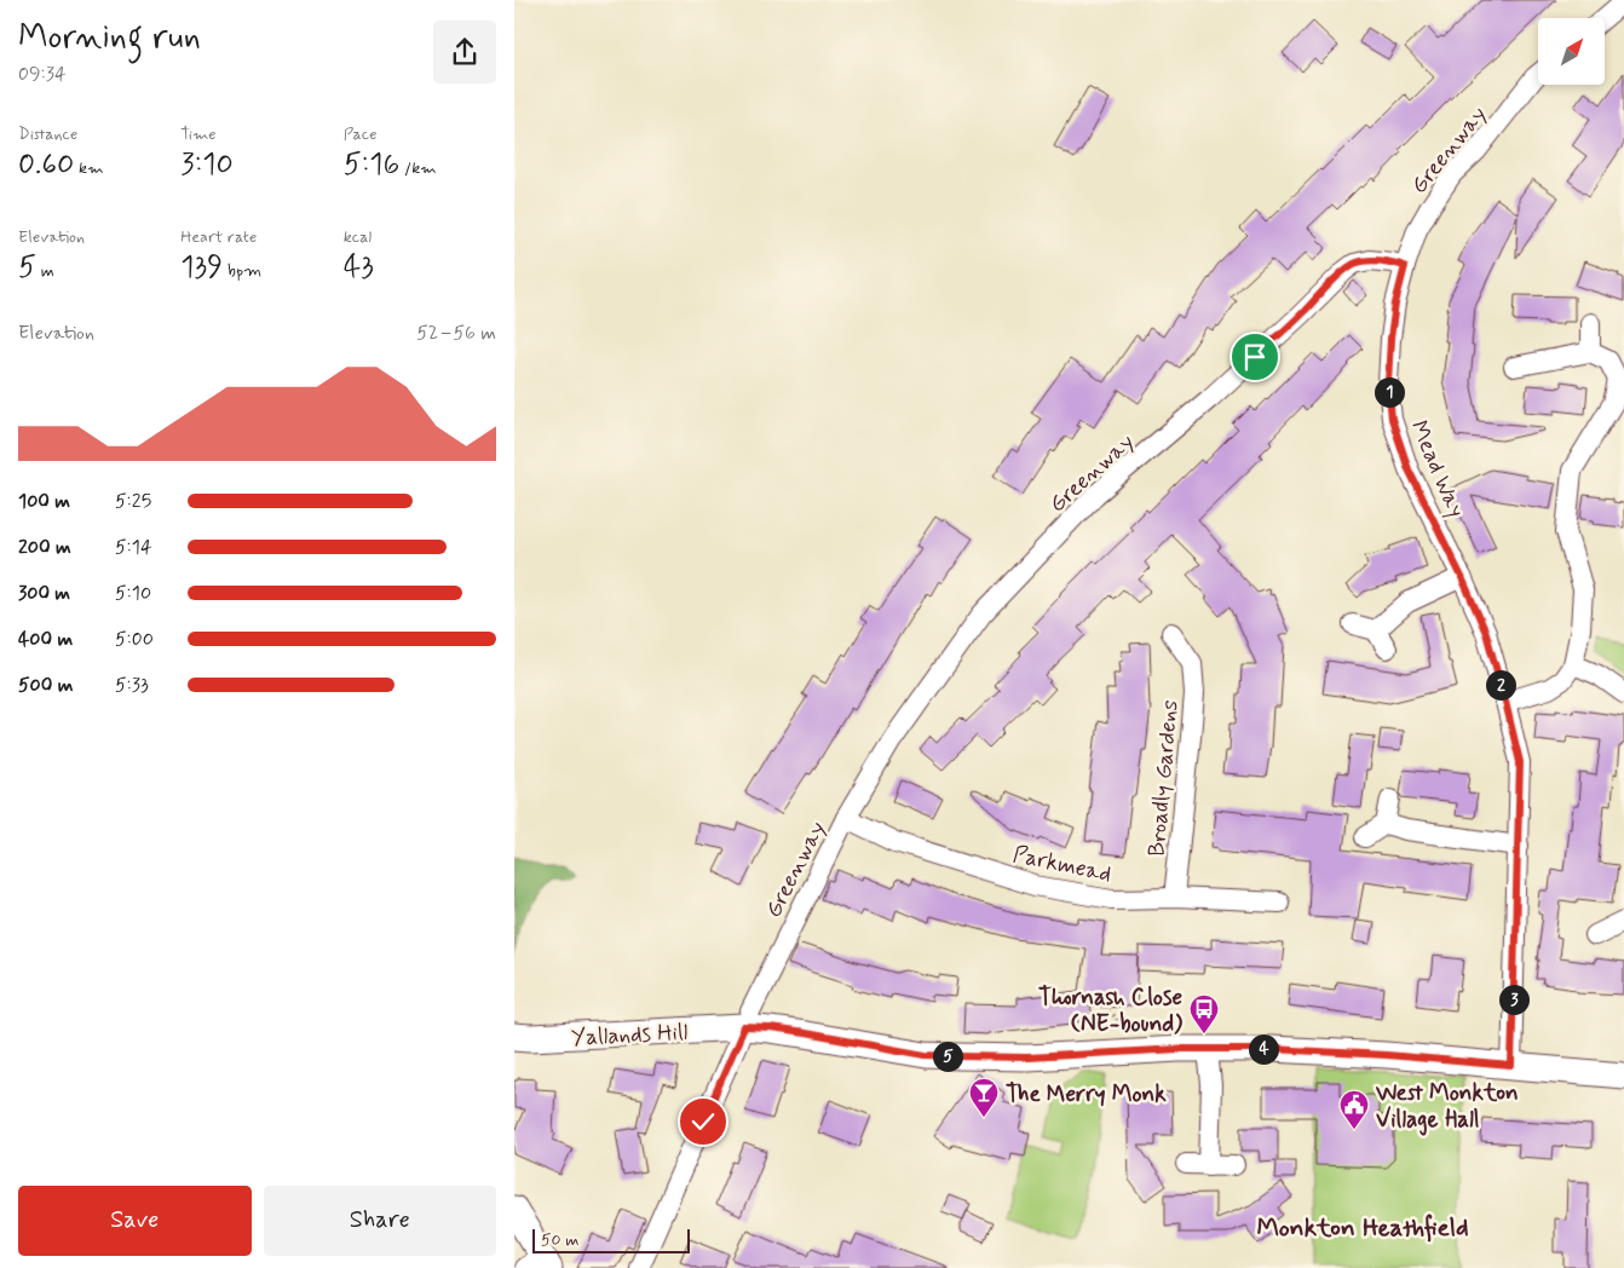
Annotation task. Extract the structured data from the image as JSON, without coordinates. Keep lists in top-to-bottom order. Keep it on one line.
{"streets":{"street":["Greenway","Mead Way","Broadly Gardens","Parkmead","Yallands Hill"]},"crossings":[["Greenway","Mead Way"],["Greenway","Parkmead"],["Greenway","Yallands Hill"],["Mead Way","Yallands Hill"],["Broadly Gardens","Parkmead"]],"districts":["Monkton Heathfield"],"places":{"bus stop":["Thornash Close (NE-bound)"],"bar":["The Merry Monk"],"public building":["West Monkton Village Hall"]},"scale_bar":"50 m","north":"top right","page":{"heading":["Morning run","09:34"],"stats":[["Distance","0.60 km"],["Time","3:10"],["Pace","5:16 /km"],["Elevation","5 m"],["Heart rate","139 bpm"],["kcal","43"]],"chart":["Elevation","52–56 m"],"pins":["1","2","3","4","5"],"list":[{"name":"100 m","note":"5:25"},{"name":"200 m","note":"5:14"},{"name":"300 m","note":"5:10"},{"name":"400 m","note":"5:00"},{"name":"500 m","note":"5:33"}],"buttons":["Save","Share"],"scale":"50 m"}}
